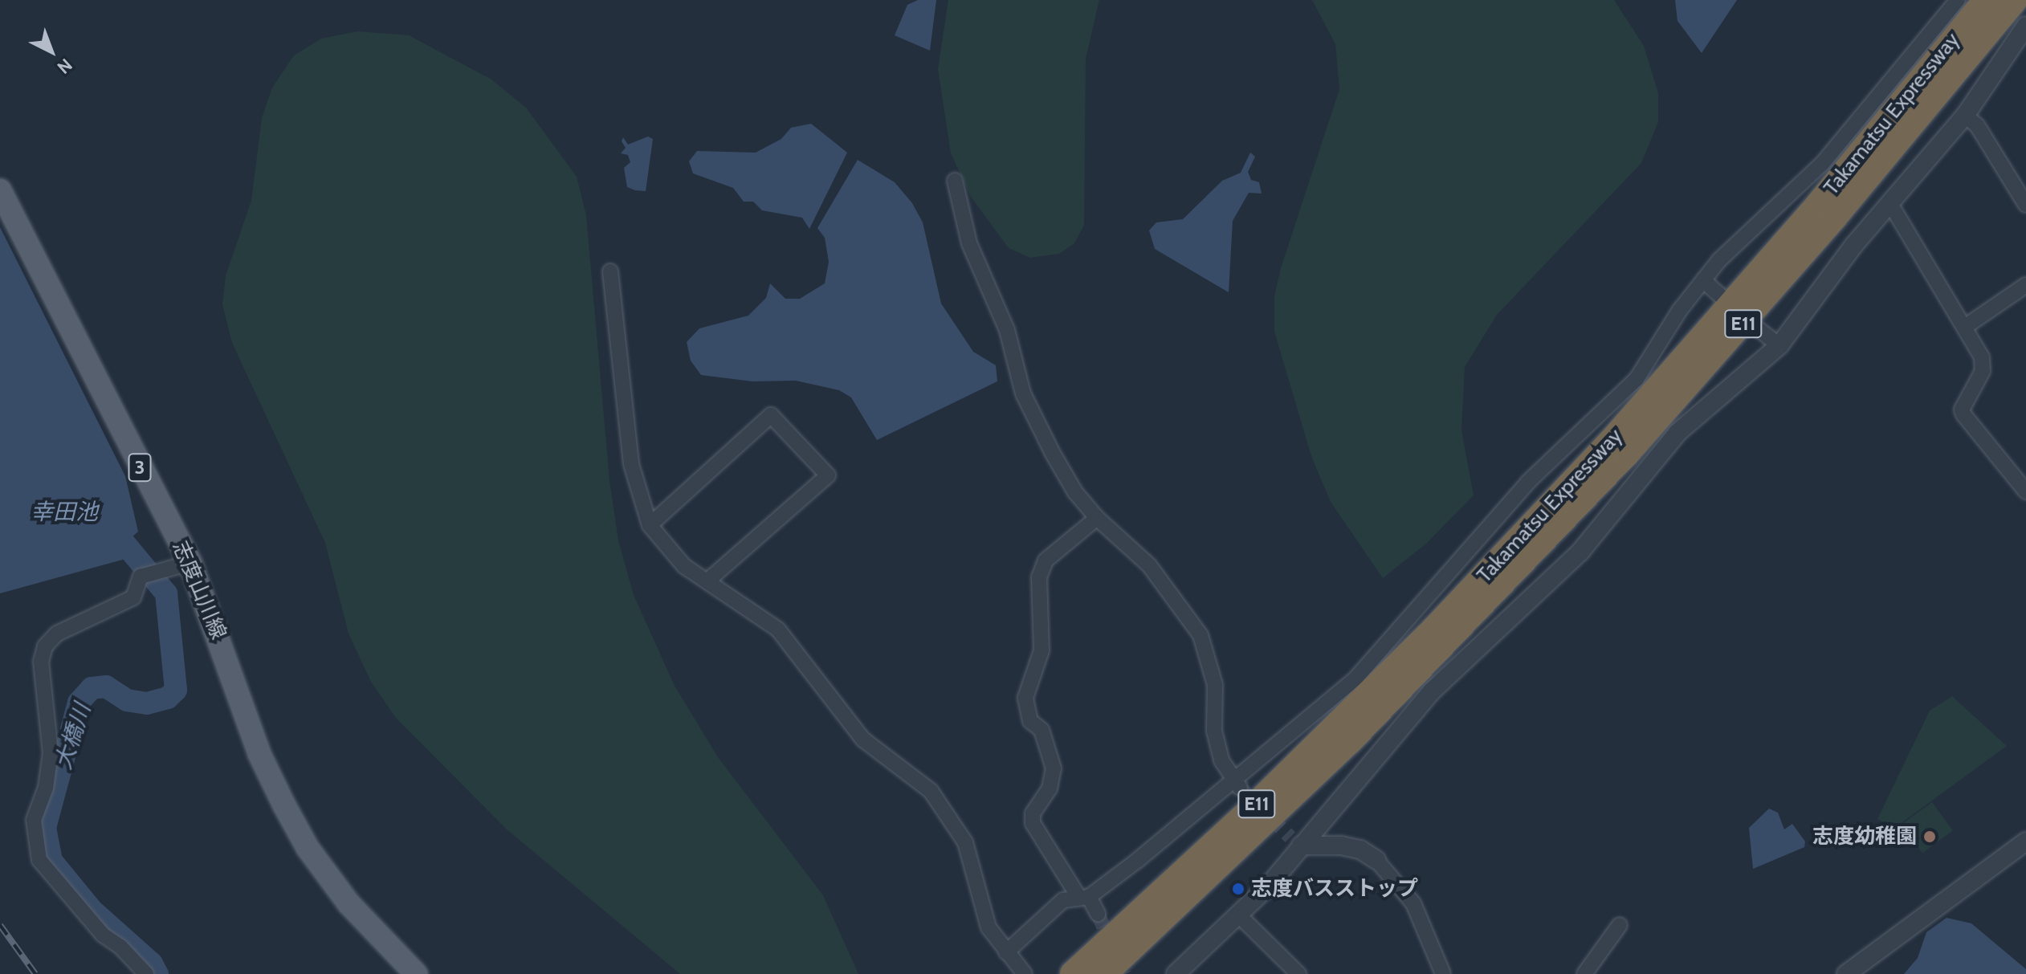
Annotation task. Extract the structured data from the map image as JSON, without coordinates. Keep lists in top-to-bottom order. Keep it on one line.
{"streets":{"highway":["Takamatsu Expressway","E11"],"main road":["3","志度山川線"]},"water":["幸田池","大橋川"],"places":["志度幼稚園","志度バスストップ"],"north":"bottom right"}
